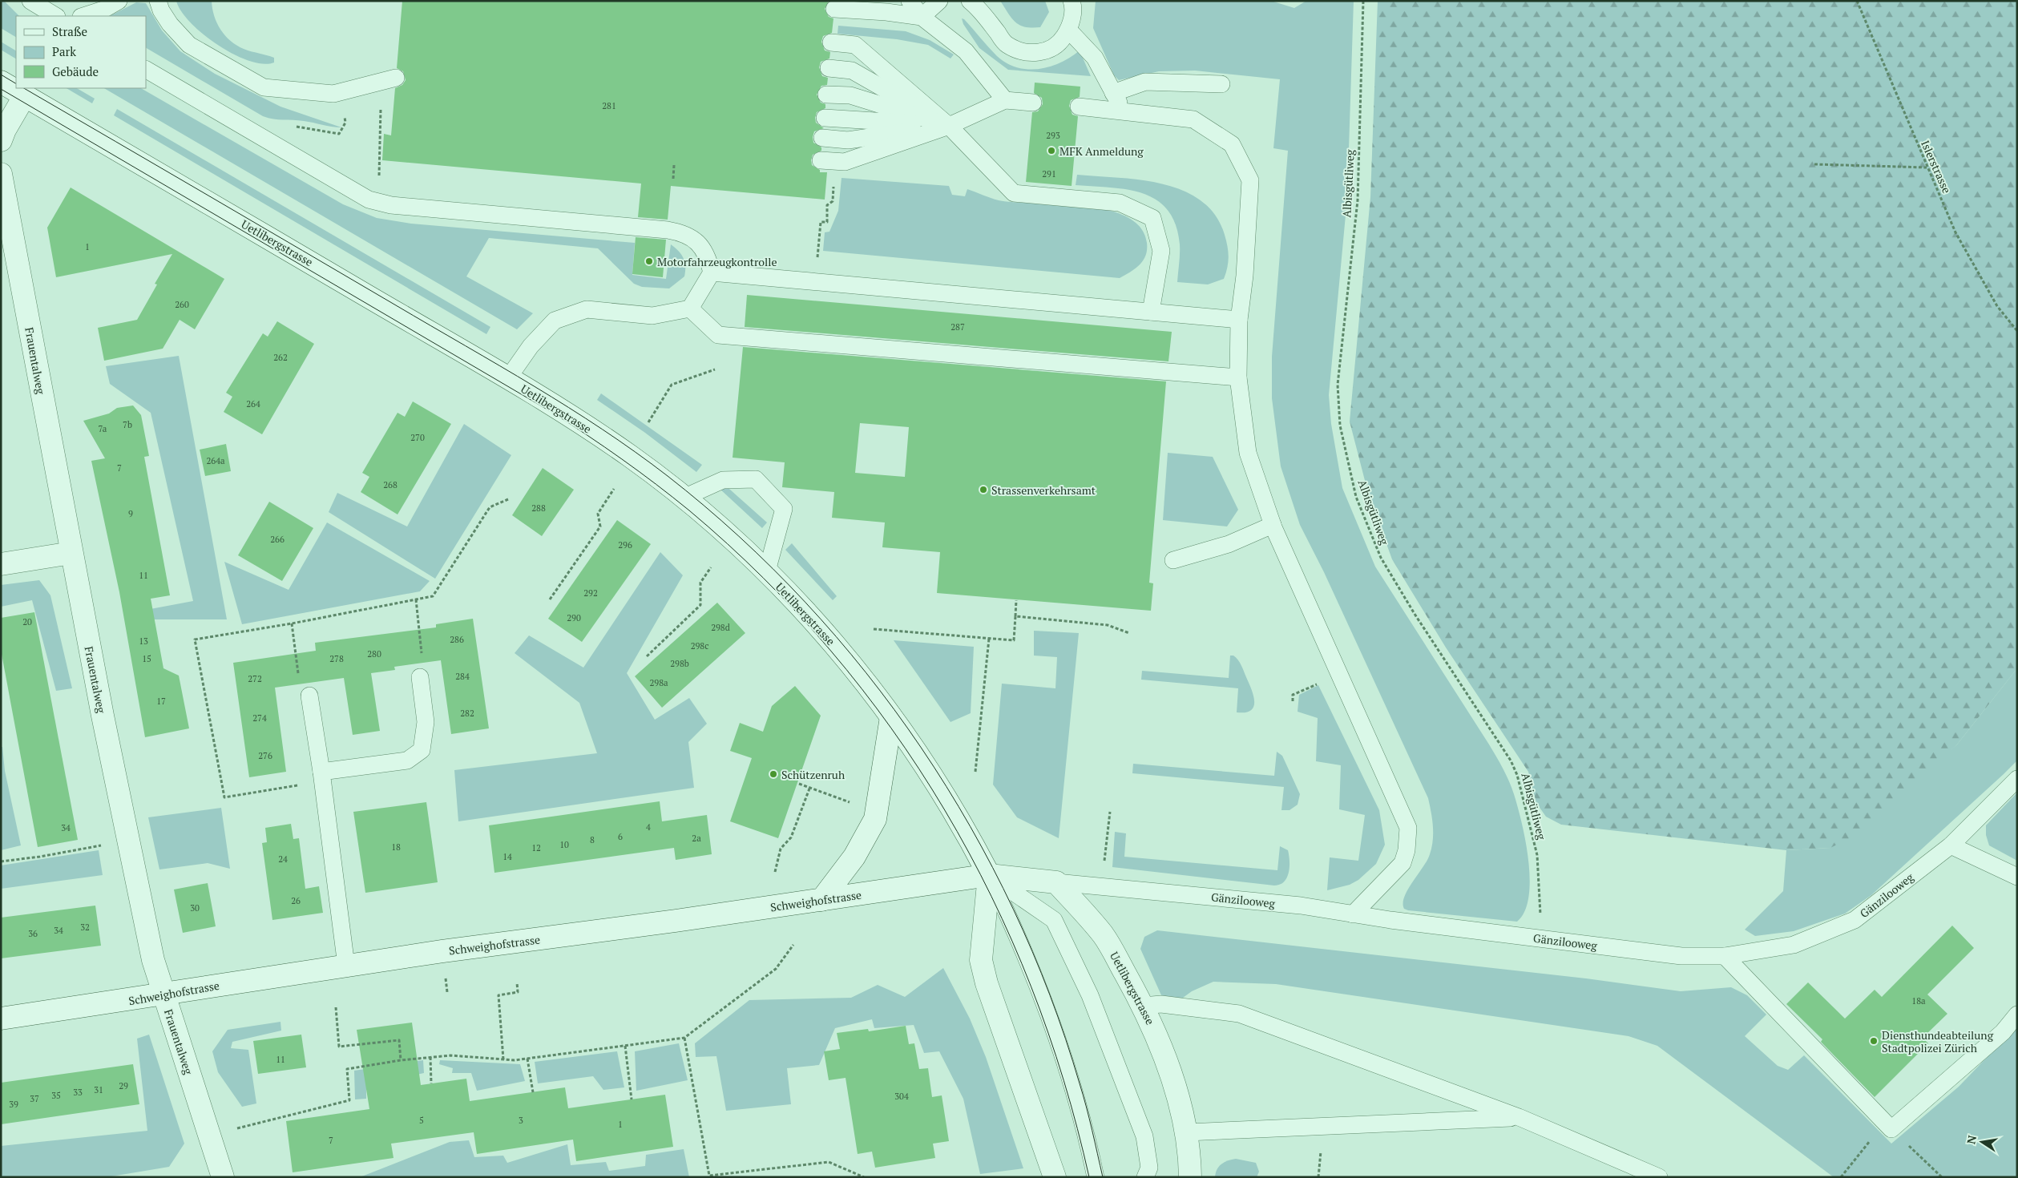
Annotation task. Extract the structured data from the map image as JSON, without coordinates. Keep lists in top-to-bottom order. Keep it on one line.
{"streets":{"main road":["Uetlibergstrasse","Frauentalweg","Schweighofstrasse"],"lane":["Gänzilooweg"],"path":["Islerstrasse","Albisgütliweg"]},"crossings":[["Albisgütliweg","Gänzilooweg"],["Uetlibergstrasse","Gänzilooweg"],["Uetlibergstrasse","Schweighofstrasse"],["Frauentalweg","Schweighofstrasse"]],"places":["MFK Anmeldung","Motorfahrzeugkontrolle","Strassenverkehrsamt","Schützenruh","Diensthundeabteilung Stadtpolizei Zürich"],"house_numbers":["281","293","291","1","260","287","262","264","7b","7a","270","264a","7","268","288","9","266","296","11","292","290","20","298d","286","13","298c","280","15","278","298b","284","272","298a","17","282","274","276","4","34","6","2a","8","10","18","12","14","24","26","30","32","34","36","18a","11","29","31","33","35","304","37","39","5","3","1","7"],"legend":["Straße","Park","Gebäude"],"north":"left"}
